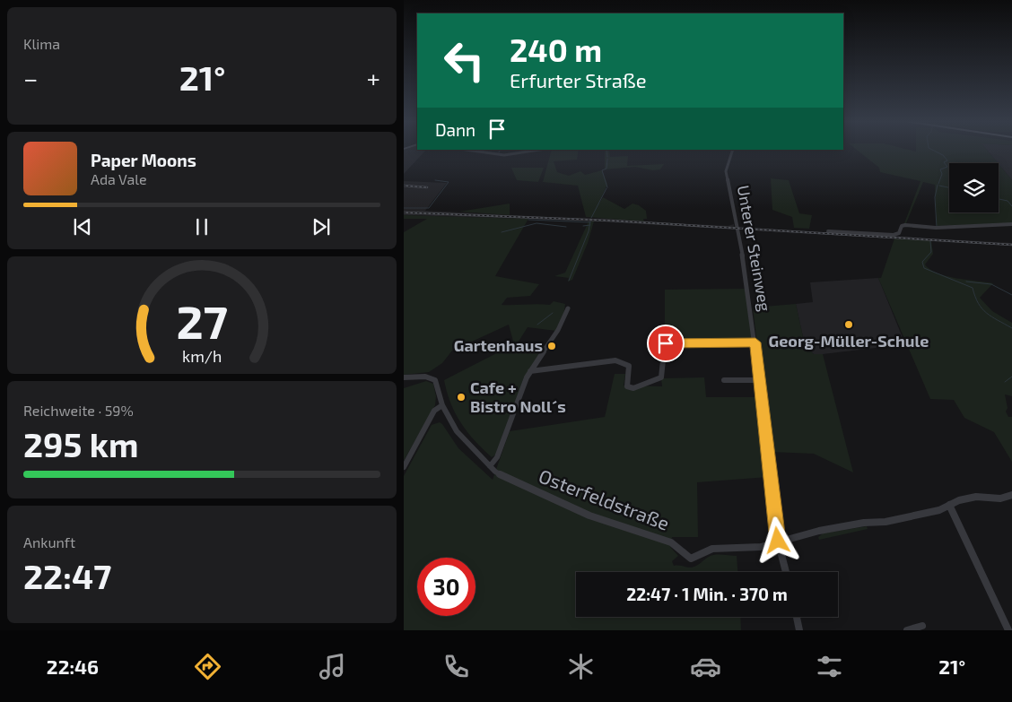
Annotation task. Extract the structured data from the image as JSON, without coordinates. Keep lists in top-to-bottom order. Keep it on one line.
{"streets":{"street":["Unterer Steinweg","Osterfeldstraße"]},"crossings":[["Unterer Steinweg","Osterfeldstraße"]],"places":["Georg-Müller-Schule","Gartenhaus","Cafe + Bistro Noll´s"],"page":{"tile":["Klima",["Reichweite · 59%","295 km"],["Ankunft","22:47"]],"turn":["240 m","Erfurter Straße"],"heat":["−","21°","+"],"then":"Dann","song":["Paper Moons","Ada Vale"],"limit":"30","trip":"22:47 · 1 Min. · 370 m","tabs":["22:46","21°"],"gauge":["27","km/h"]}}
